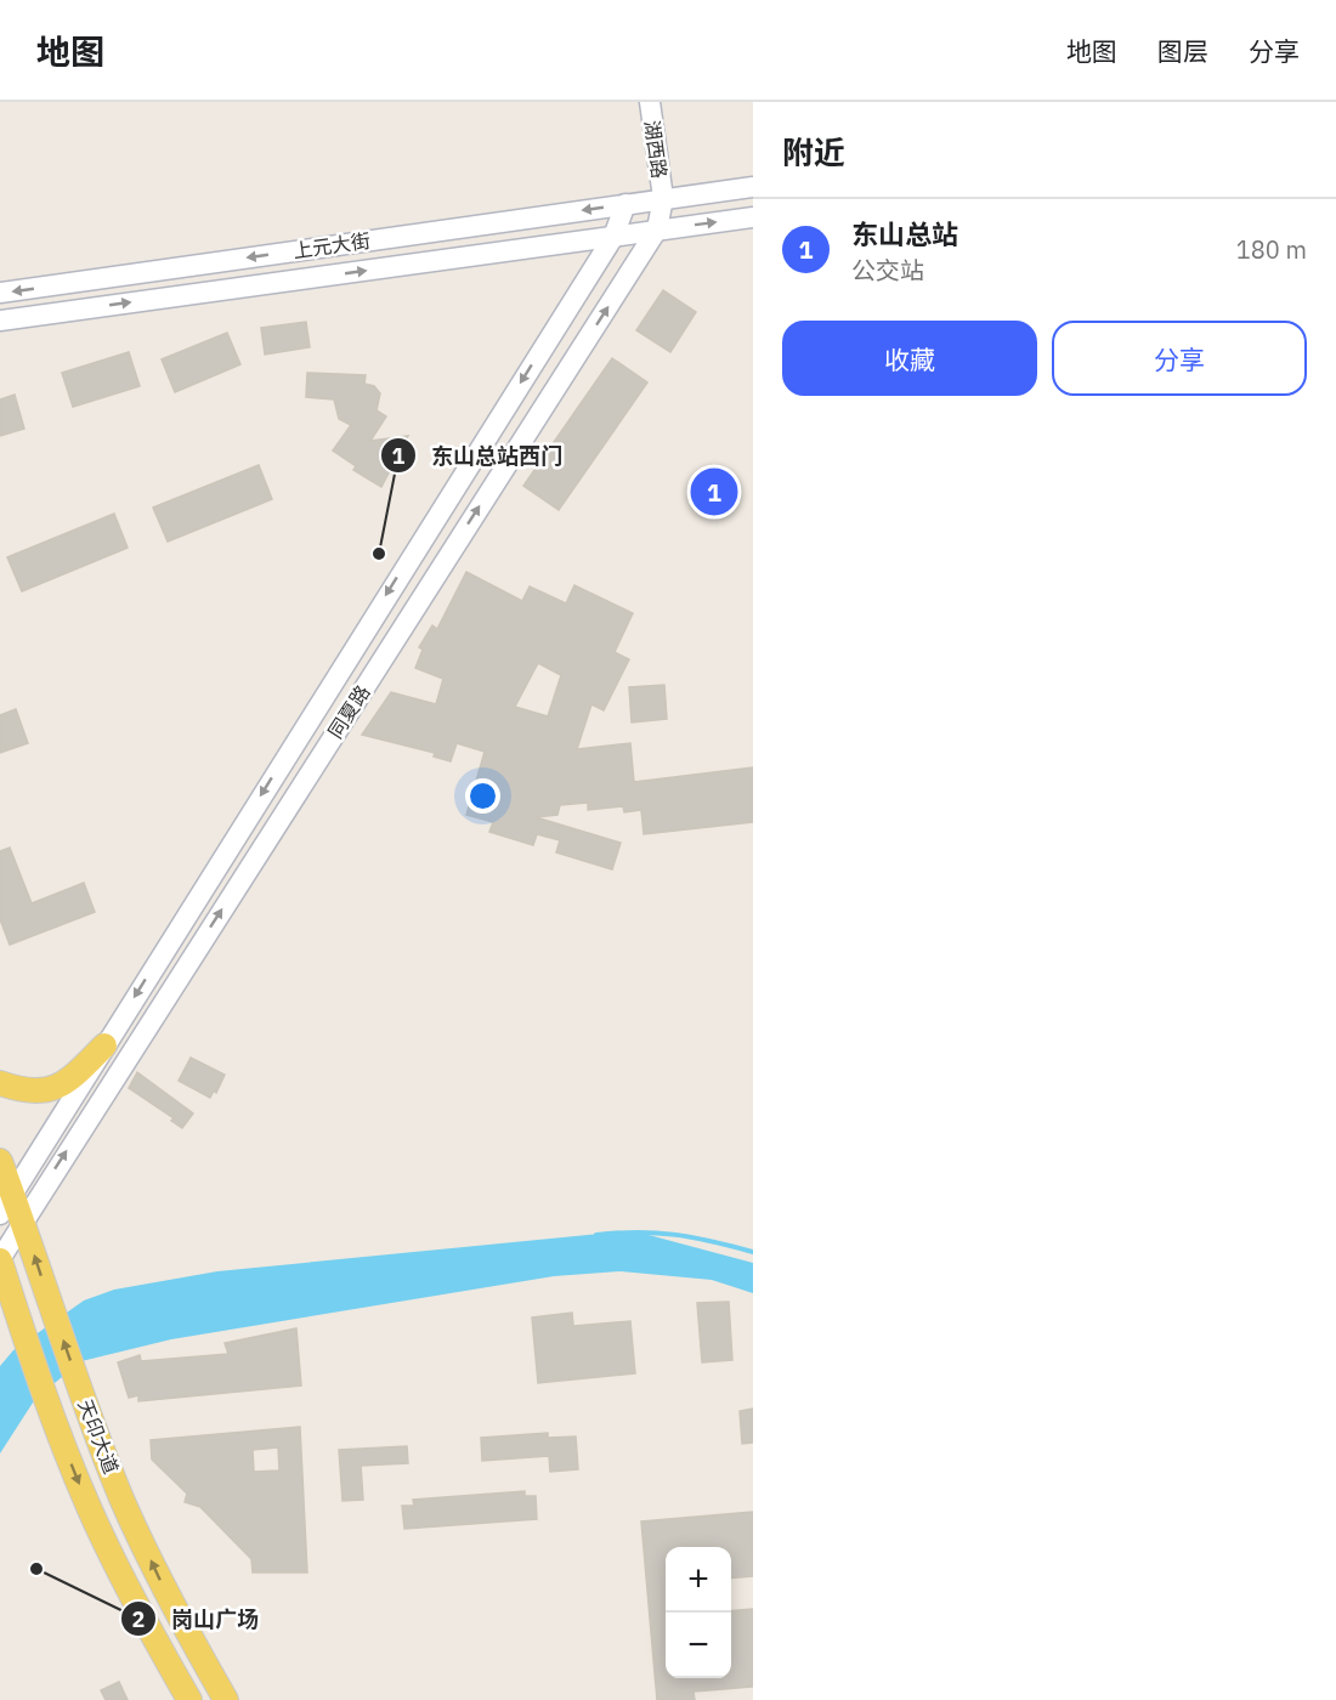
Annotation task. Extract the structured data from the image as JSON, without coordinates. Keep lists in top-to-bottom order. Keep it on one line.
{"streets":{"main road":["湖西路","上元大街","同夏路","天印大道"]},"crossings":[["湖西路","上元大街"],["湖西路","同夏路"],["上元大街","同夏路"],["同夏路","天印大道"]],"places":["东山总站西门","岗山广场"],"page":{"header":"地图","nav":["地图","图层","分享"],"heading":"附近","list":[{"mark":"1","name":"东山总站","note":"公交站","value":"180 m"}],"buttons":["收藏","分享"],"pins":"1","map_buttons":["+","−"]}}
